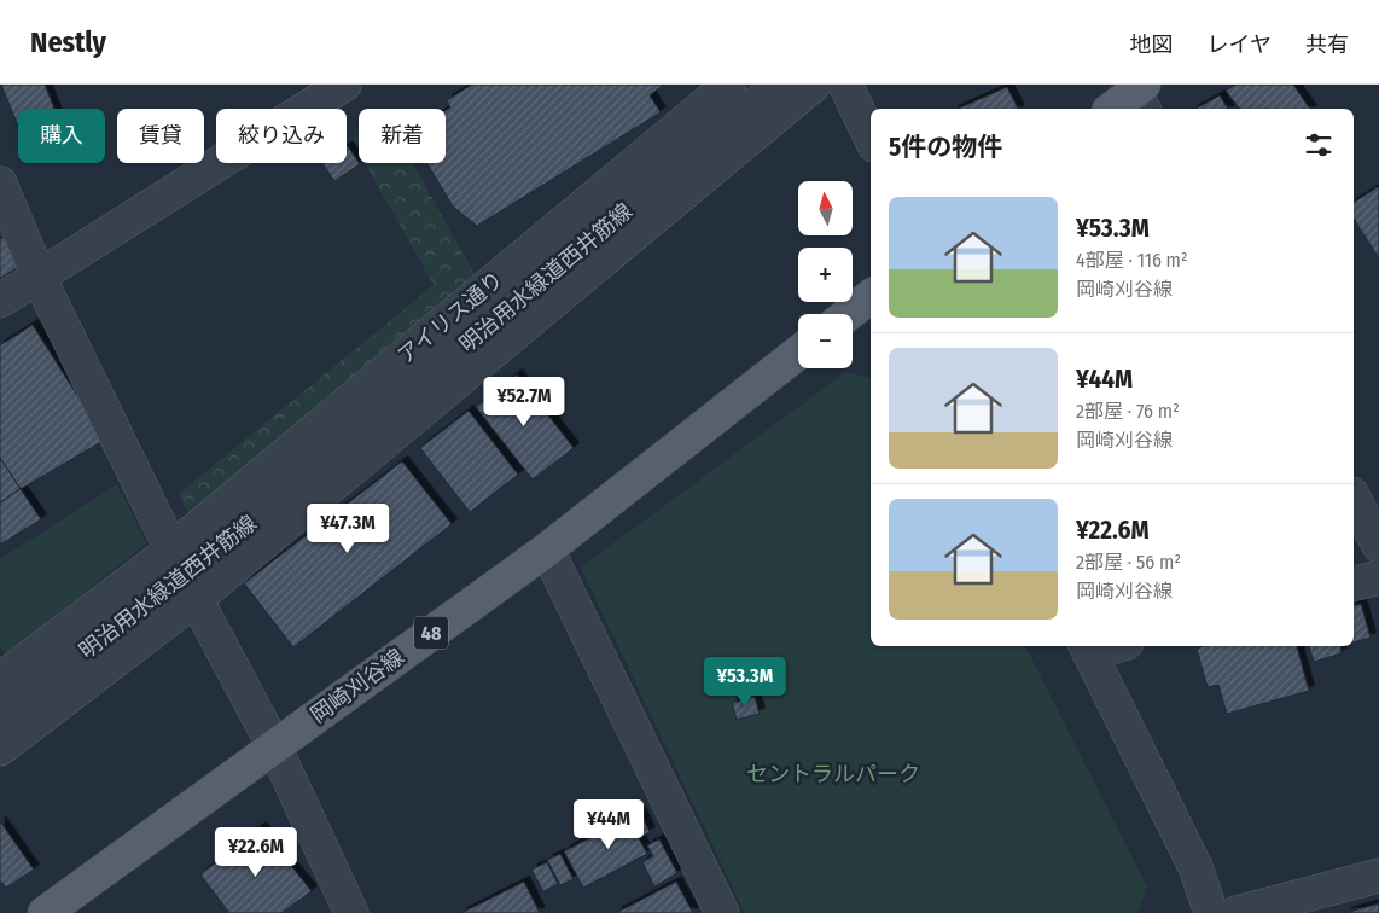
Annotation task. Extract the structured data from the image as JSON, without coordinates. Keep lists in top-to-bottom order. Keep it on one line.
{"streets":{"main road":["48","岡崎刈谷線"],"street":["明治用水緑道西井筋線","アイリス通り"]},"crossings":[["明治用水緑道西井筋線","アイリス通り"]],"parks":["セントラルパーク"],"north":"top","page":{"header":"Nestly","nav":["地図","レイヤ","共有"],"chip":["購入","賃貸","絞り込み","新着"],"heading":"5件の物件","map_buttons":["+","−"],"list":[{"name":"¥53.3M","note":"4部屋 · 116 m² · 岡崎刈谷線"},{"name":"¥44M","note":"2部屋 · 76 m² · 岡崎刈谷線"},{"name":"¥22.6M","note":"2部屋 · 56 m² · 岡崎刈谷線"}],"price":["¥52.7M","¥47.3M","¥53.3M","¥44M","¥22.6M"]}}
